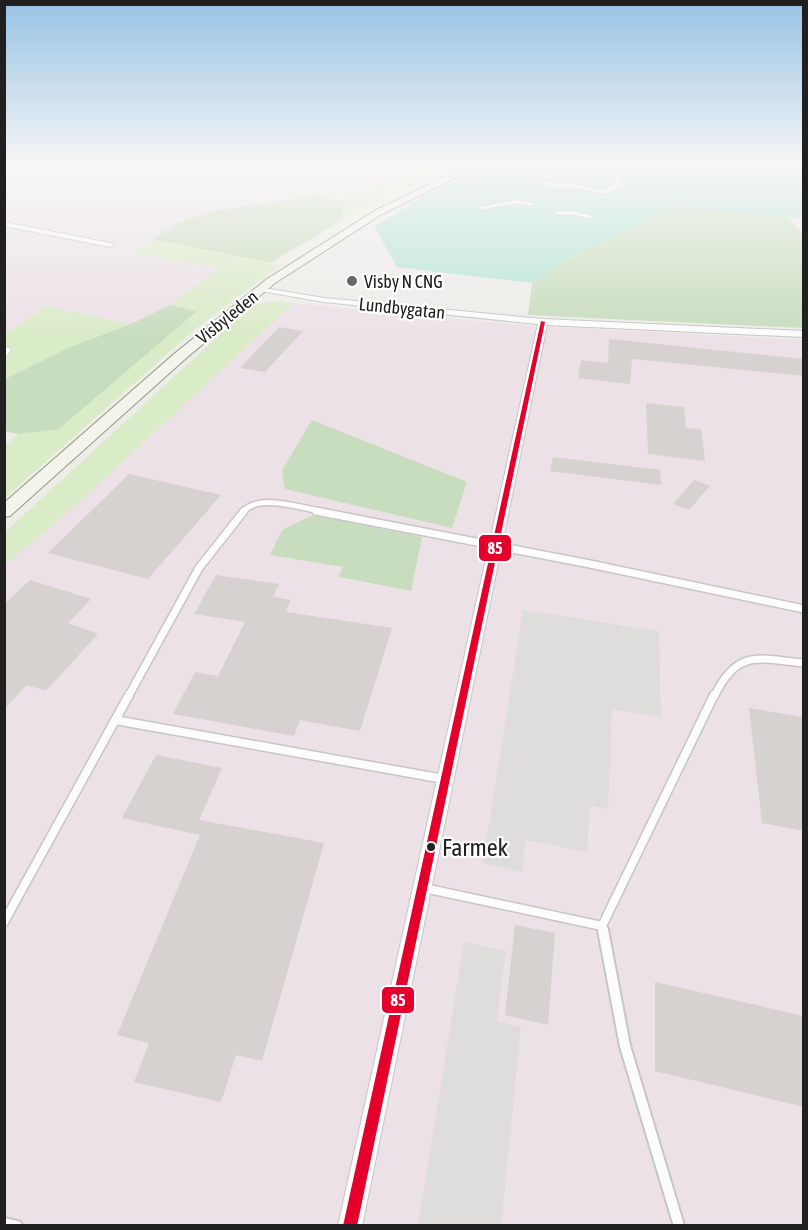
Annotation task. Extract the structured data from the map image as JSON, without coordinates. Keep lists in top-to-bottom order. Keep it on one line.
{"streets":{"main road":["Visbyleden"],"street":["Lundbygatan"]},"crossings":[["Lundbygatan","Visbyleden"]],"places":["Visby N CNG","Farmek"],"lines":["transit line 85"]}
